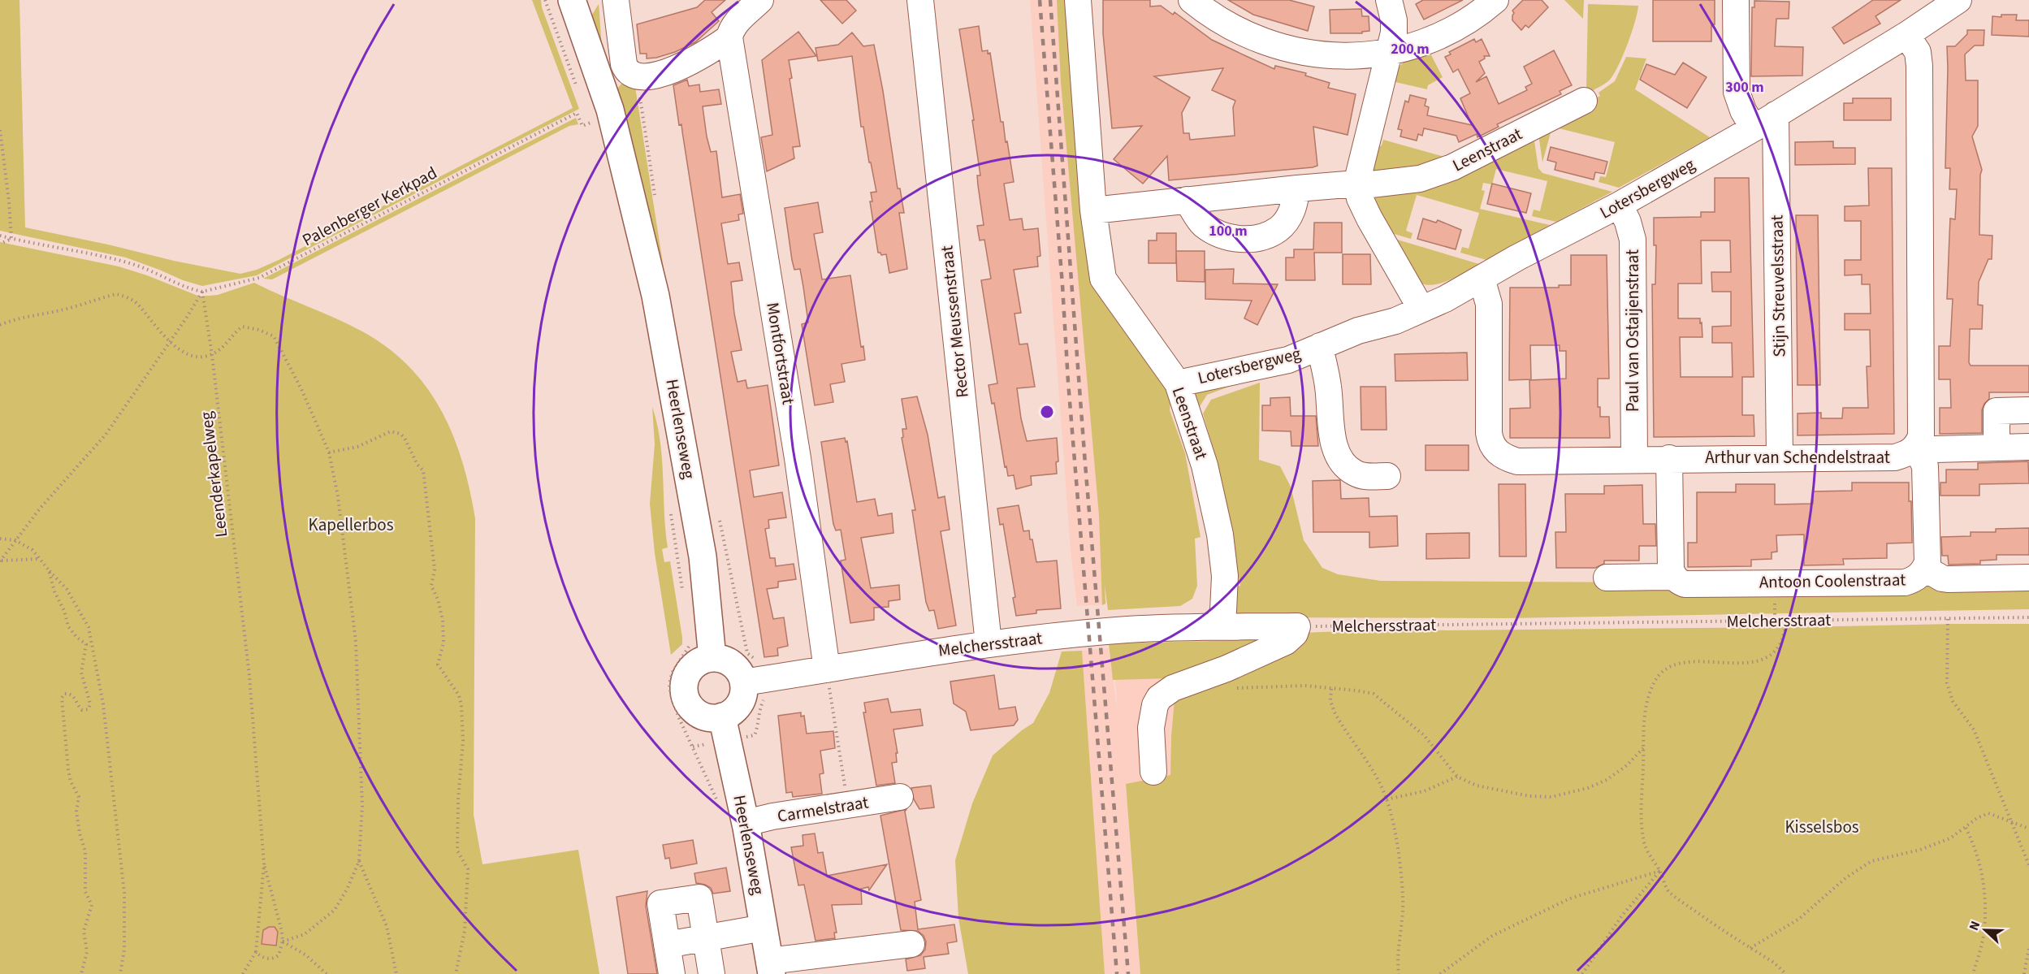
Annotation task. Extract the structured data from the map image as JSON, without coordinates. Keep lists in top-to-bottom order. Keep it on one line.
{"streets":{"main road":["Heerlenseweg"],"street":["Leenstraat","Lotersbergweg","Stijn Streuvelsstraat","Rector Meussenstraat","Paul van Ostaijenstraat","Montfortstraat","Arthur van Schendelstraat","Antoon Coolenstraat","Melchersstraat","Carmelstraat"],"path":["Palenberger Kerkpad","Leenderkapelweg"]},"crossings":[["Leenstraat","Lotersbergweg"],["Leenstraat","Melchersstraat"],["Lotersbergweg","Stijn Streuvelsstraat"],["Lotersbergweg","Paul van Ostaijenstraat"],["Lotersbergweg","Arthur van Schendelstraat"],["Palenberger Kerkpad","Leenderkapelweg"],["Stijn Streuvelsstraat","Arthur van Schendelstraat"],["Rector Meussenstraat","Melchersstraat"],["Paul van Ostaijenstraat","Arthur van Schendelstraat"],["Montfortstraat","Melchersstraat"],["Heerlenseweg","Melchersstraat"],["Heerlenseweg","Carmelstraat"],["Arthur van Schendelstraat","Antoon Coolenstraat"]],"parks":["Kapellerbos","Kisselsbos"],"north":"left","rings":["200 m","300 m","100 m"]}
